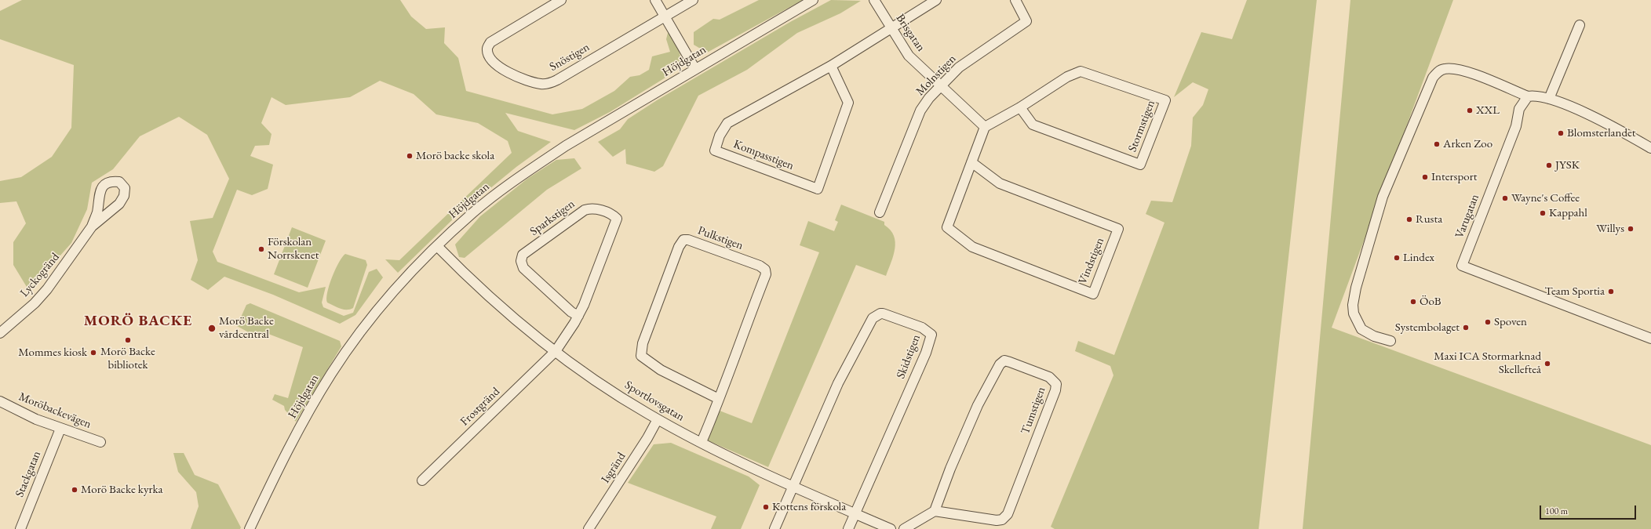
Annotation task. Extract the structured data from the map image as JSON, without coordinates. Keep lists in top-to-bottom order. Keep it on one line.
{"streets":{"street":["Brisgatan","Snöstigen","Höjdgatan","Molnstigen","Stormstigen","Kompasstigen","Varugatan","Sparkstigen","Pulkstigen","Vindstigen","Lyckogränd","Skidstigen","Sportlovsgatan","Frostgränd","Moröbackevägen","Tumstigen","Isgränd","Stackgatan"]},"crossings":[["Brisgatan","Molnstigen"],["Brisgatan","Stormstigen"],["Brisgatan","Kompasstigen"],["Brisgatan","Vindstigen"],["Höjdgatan","Sportlovsgatan"],["Stormstigen","Vindstigen"],["Sparkstigen","Sportlovsgatan"],["Sparkstigen","Frostgränd"],["Pulkstigen","Sportlovsgatan"],["Skidstigen","Sportlovsgatan"],["Sportlovsgatan","Frostgränd"],["Sportlovsgatan","Isgränd"],["Moröbackevägen","Stackgatan"]],"districts":["MORÖ BACKE"],"places":["XXL","Blomsterlandet","Arken Zoo","Morö backe skola","JYSK","Intersport","Wayne's Coffee","Kappahl","Rusta","Willys","Förskolan Norrskenet","Lindex","Team Sportia","ÖoB","Spoven","Systembolaget","Morö Backe vårdcentral","Morö Backe bibliotek","Mommes kiosk","Maxi ICA Stormarknad Skellefteå","Morö Backe kyrka","Kottens förskola"],"scale_bar":"100 m"}
